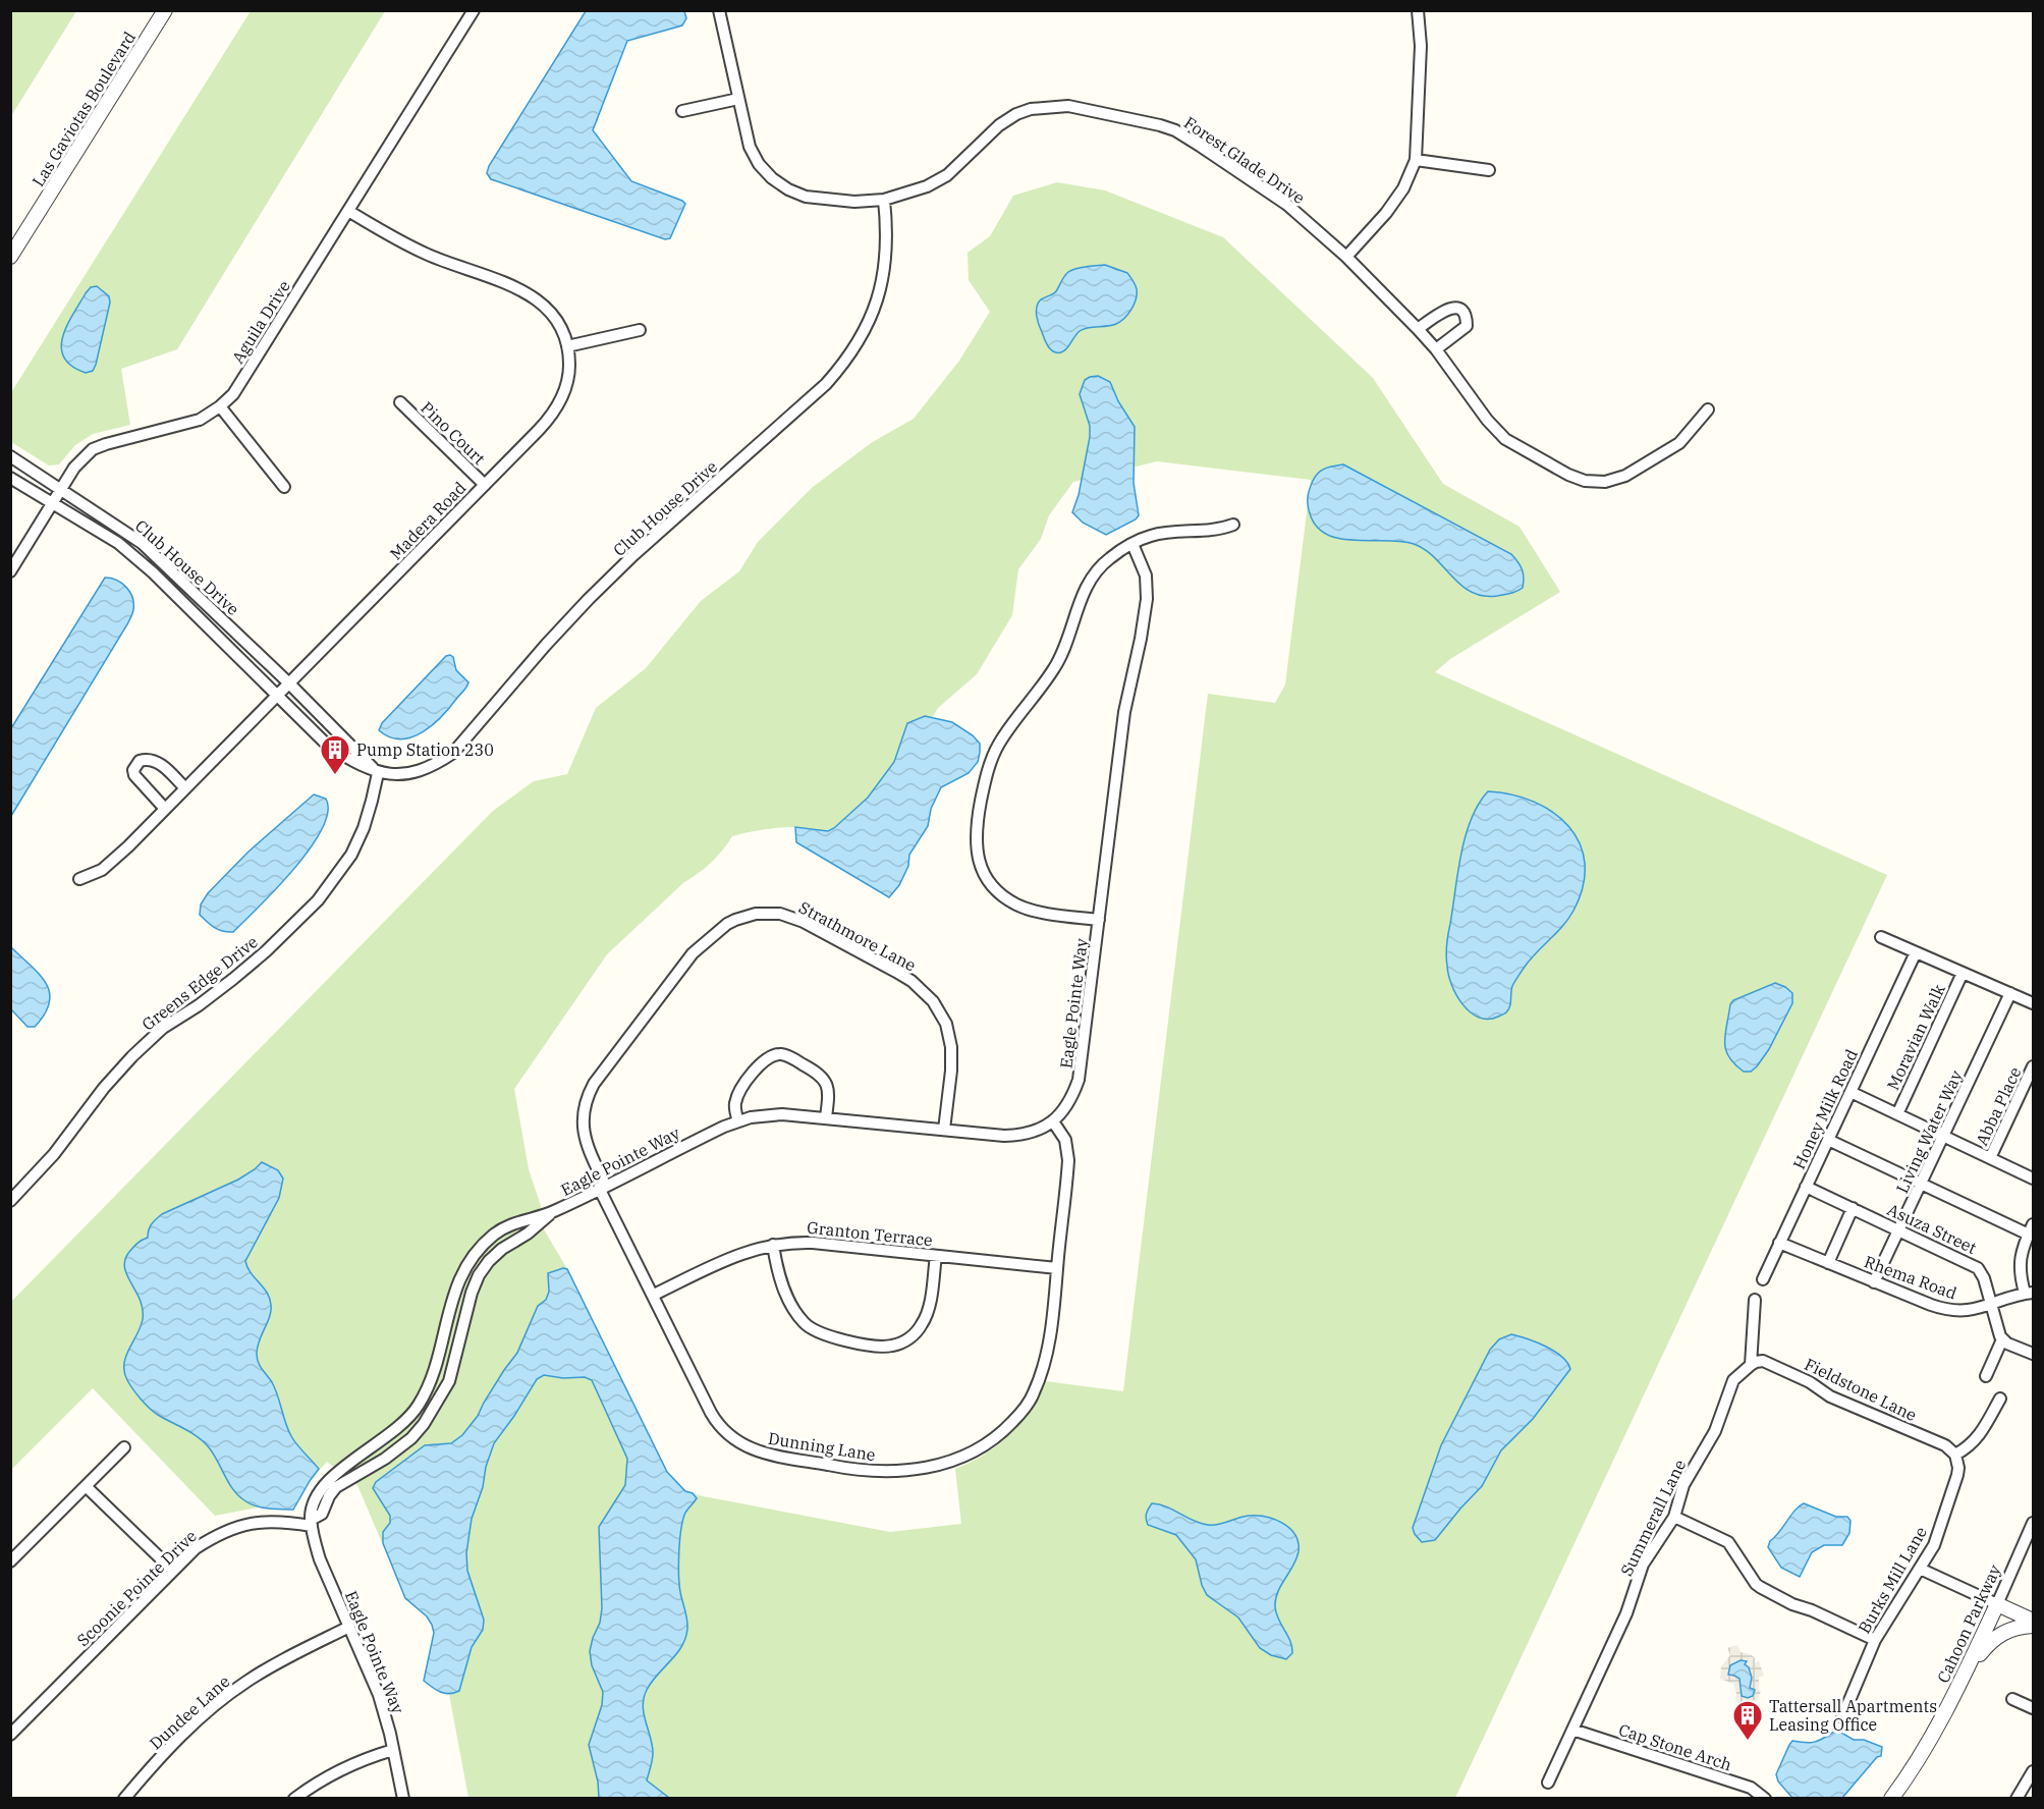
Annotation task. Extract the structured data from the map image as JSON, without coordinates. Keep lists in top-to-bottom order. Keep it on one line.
{"streets":{"street":["Las Gaviotas Boulevard","Forest Glade Drive","Aguila Drive","Pino Court","Club House Drive","Madera Road","Strathmore Lane","Greens Edge Drive","Eagle Pointe Way","Moravian Walk","Abba Place","Honey Milk Road","Living Water Way","Asuza Street","Granton Terrace","Rhema Road","Fieldstone Lane","Dunning Lane","Summerall Lane","Burks Mill Lane","Scoonie Pointe Drive","Cahoon Parkway","Dundee Lane","Cap Stone Arch"]},"crossings":[["Forest Glade Drive","Club House Drive"],["Aguila Drive","Club House Drive"],["Aguila Drive","Madera Road"],["Pino Court","Madera Road"],["Club House Drive","Madera Road"],["Club House Drive","Greens Edge Drive"],["Strathmore Lane","Eagle Pointe Way"],["Strathmore Lane","Dunning Lane"],["Eagle Pointe Way","Dunning Lane"],["Eagle Pointe Way","Scoonie Pointe Drive"],["Eagle Pointe Way","Dundee Lane"],["Honey Milk Road","Asuza Street"],["Honey Milk Road","Rhema Road"],["Living Water Way","Asuza Street"],["Living Water Way","Rhema Road"],["Asuza Street","Rhema Road"],["Granton Terrace","Dunning Lane"],["Fieldstone Lane","Summerall Lane"],["Fieldstone Lane","Burks Mill Lane"],["Summerall Lane","Cap Stone Arch"]],"places":{"building":["Pump Station 230","Tattersall Apartments Leasing Office"]}}
